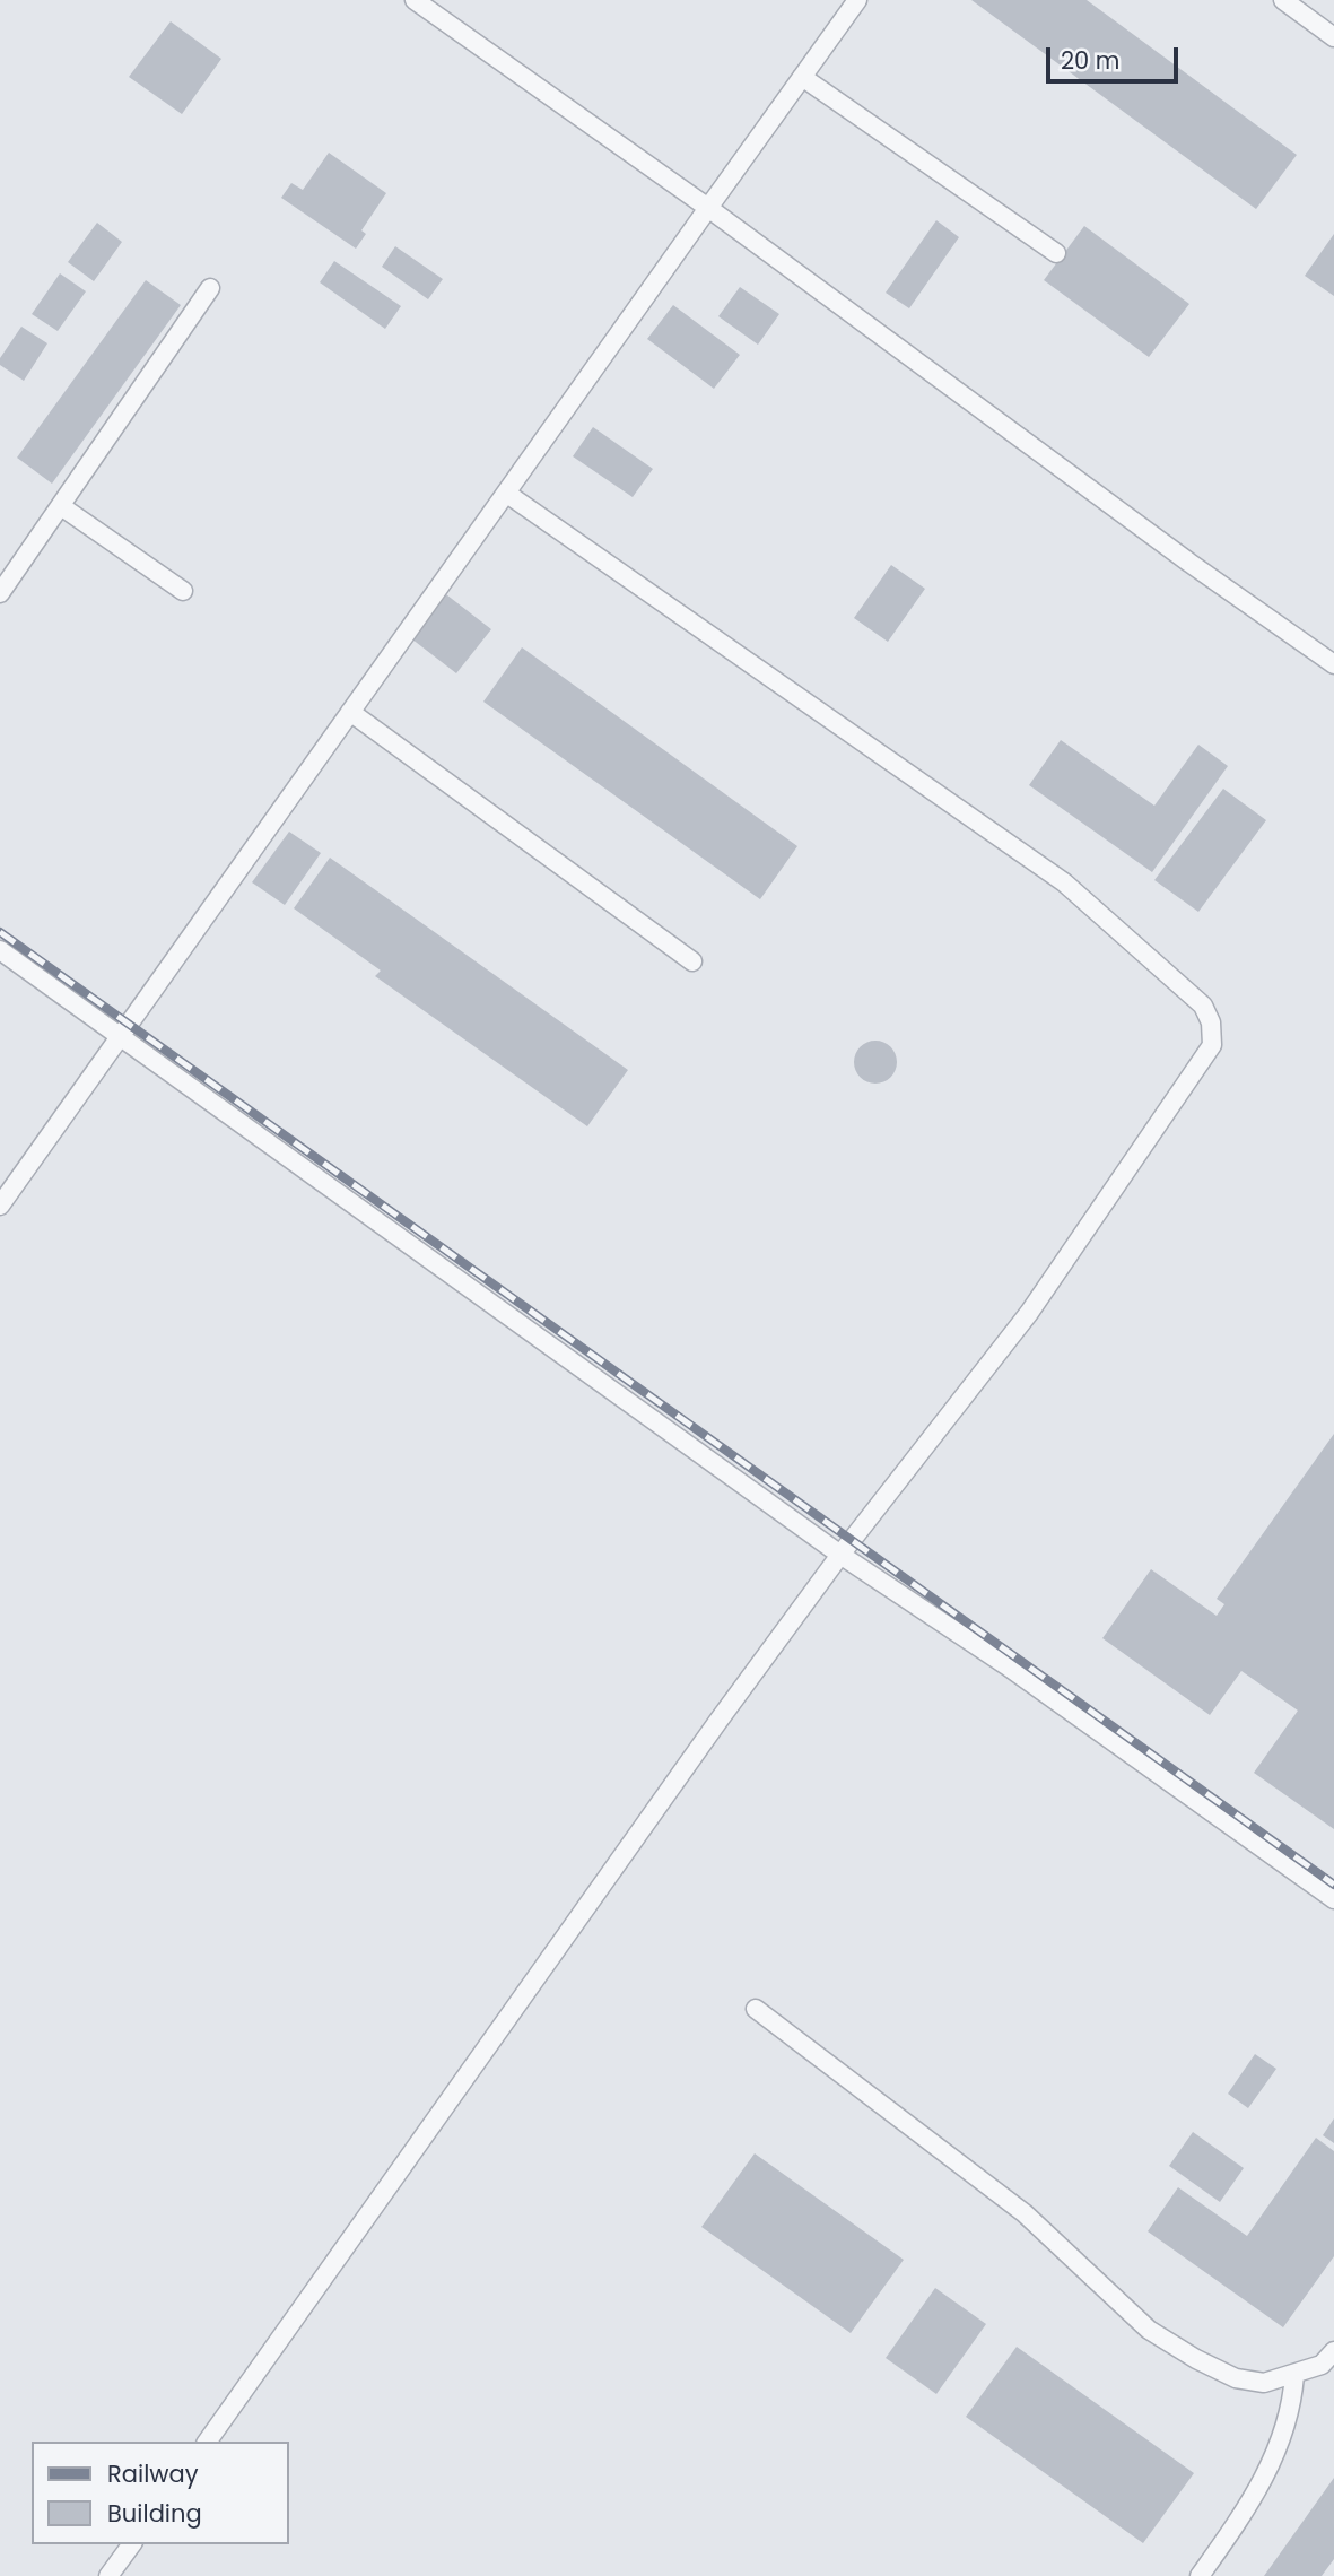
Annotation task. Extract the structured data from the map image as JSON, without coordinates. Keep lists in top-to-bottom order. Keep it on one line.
{"legend":["Railway","Building"],"scale_bar":"20 m"}
